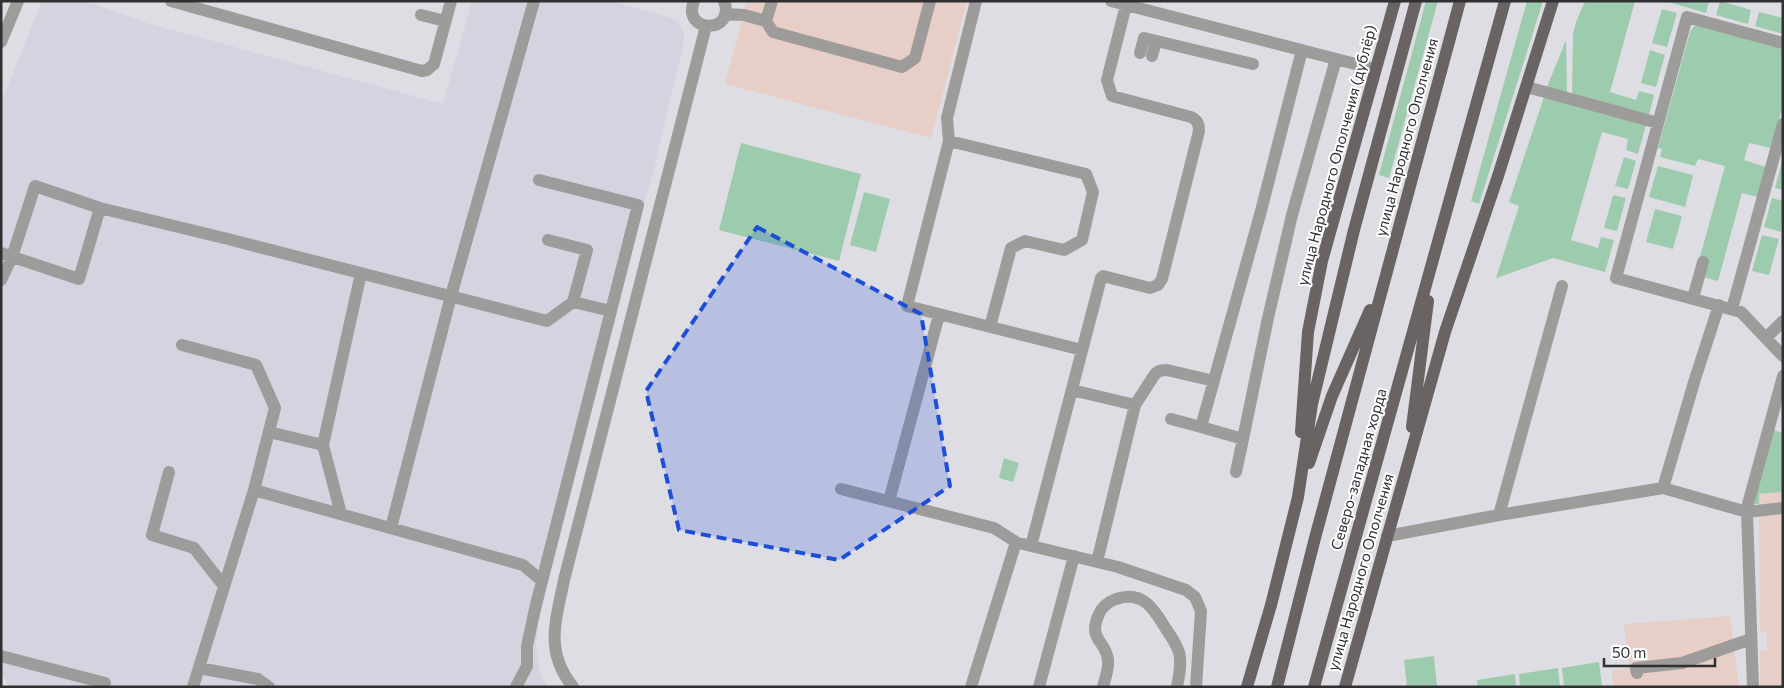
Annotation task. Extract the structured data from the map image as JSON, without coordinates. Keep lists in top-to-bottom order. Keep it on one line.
{"streets":{"main road":["улица Народного Ополчения","улица Народного Ополчения (дублёр)","Северо-западная хорда"]},"crossings":[["улица Народного Ополчения","Северо-западная хорда"]],"scale_bar":"50 m"}
